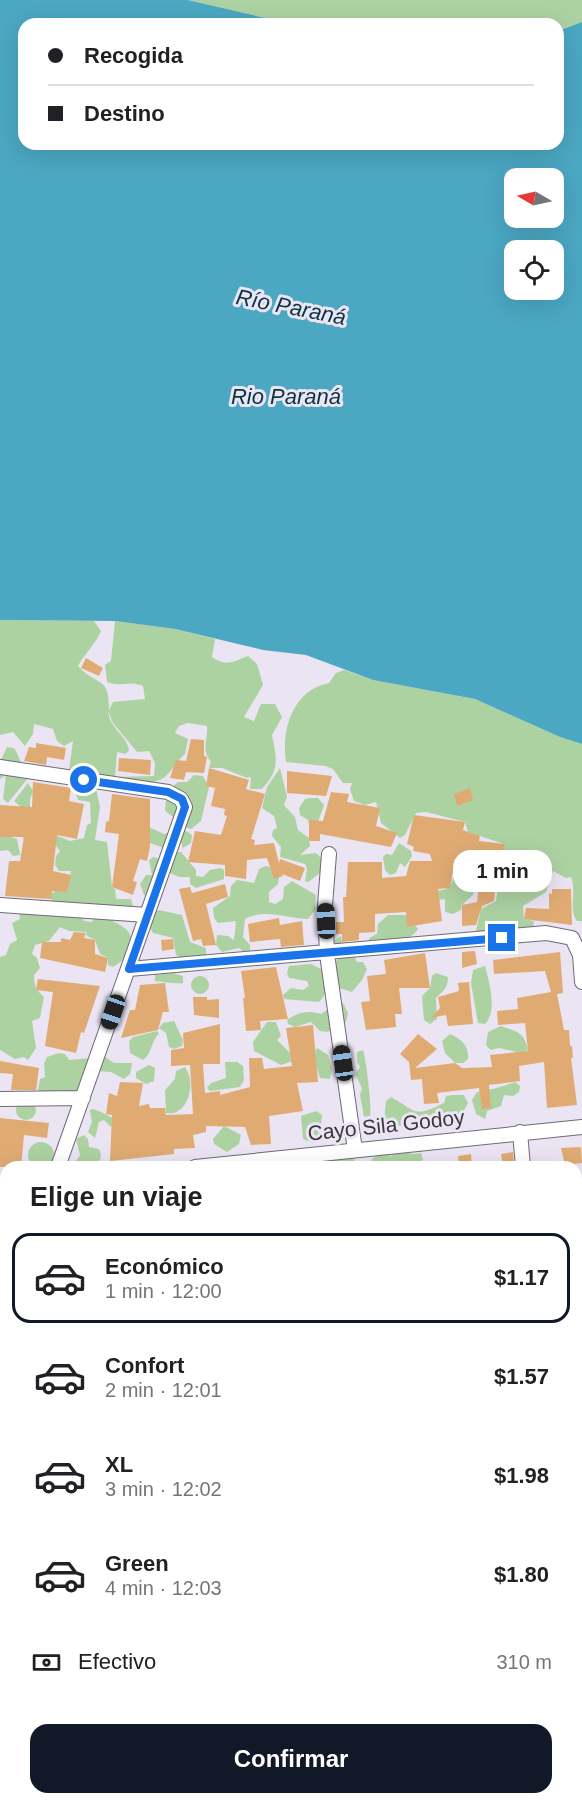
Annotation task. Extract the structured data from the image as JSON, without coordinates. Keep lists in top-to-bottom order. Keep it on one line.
{"streets":{"street":["Cayo Sila Godoy"]},"water":["Río Paraná","Rio Paraná"],"north":"left","page":{"banner":["Recogida","Destino"],"bubble":"1 min","heading":"Elige un viaje","list":[{"name":"Económico","note":"1 min · 12:00","value":"$1.17"},{"name":"Confort","note":"2 min · 12:01","value":"$1.57"},{"name":"XL","note":"3 min · 12:02","value":"$1.98"},{"name":"Green","note":"4 min · 12:03","value":"$1.80"}],"pay":["Efectivo","310 m"],"buttons":"Confirmar"}}
